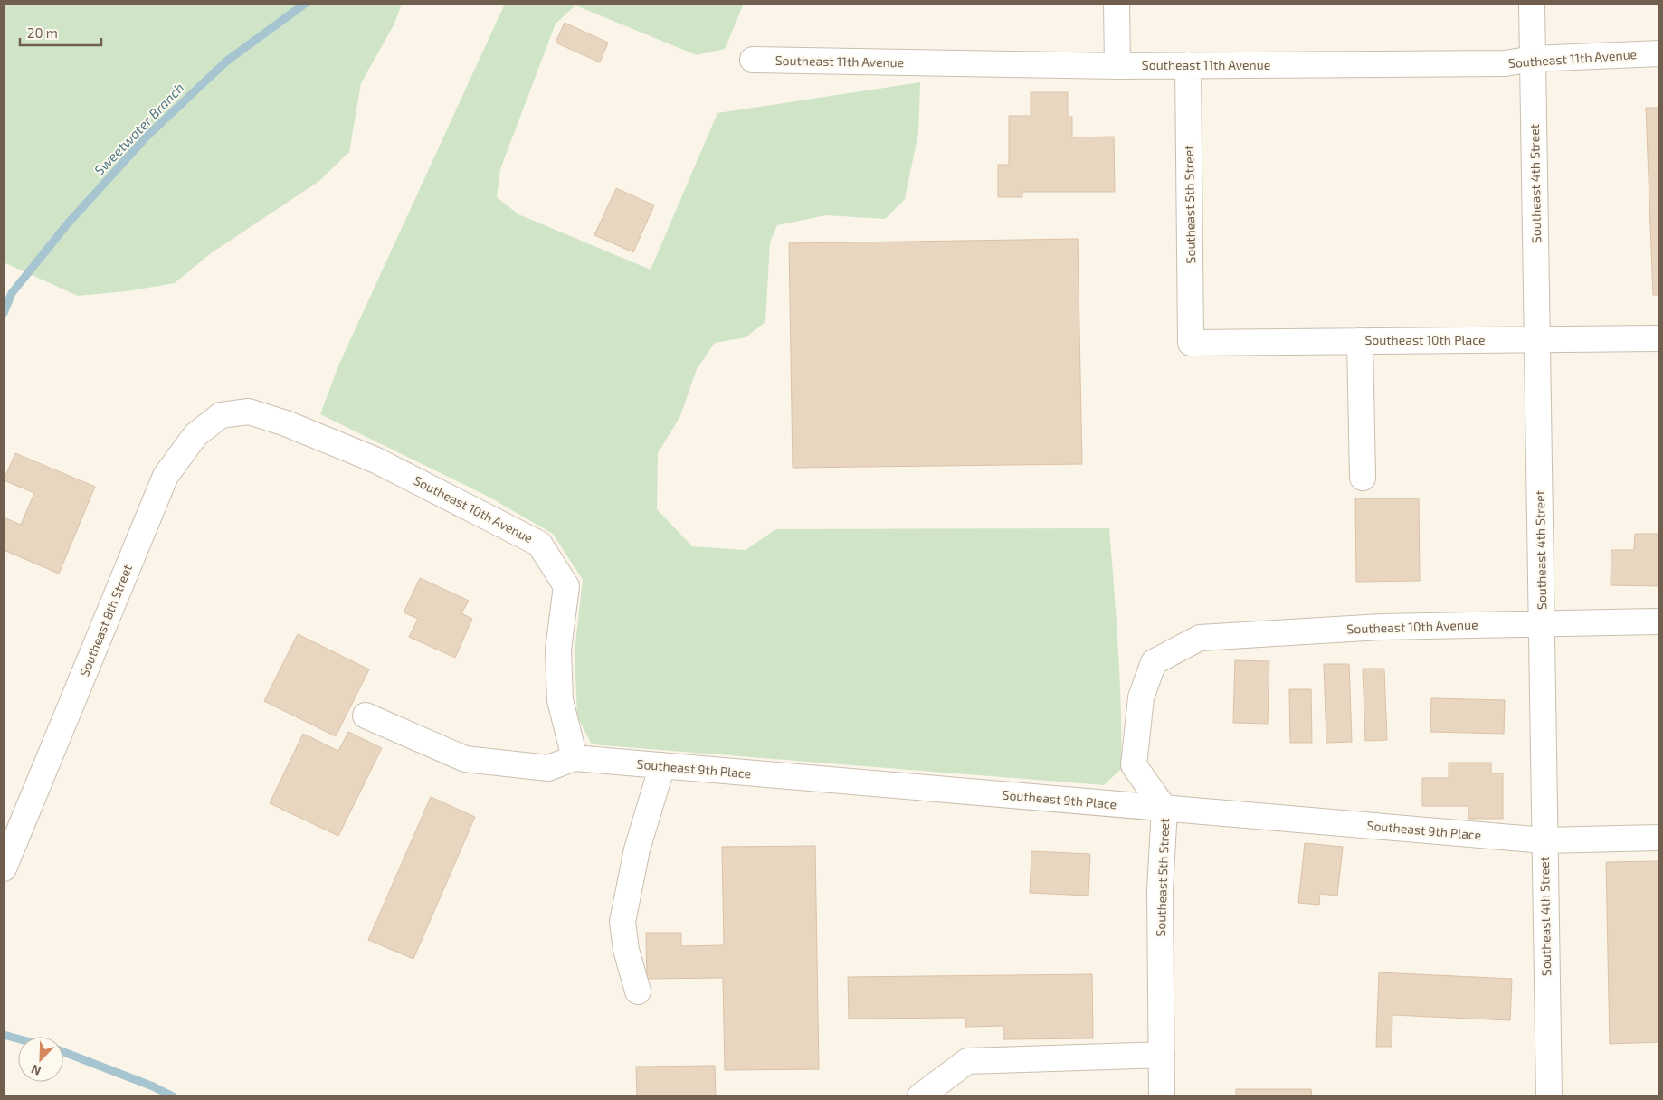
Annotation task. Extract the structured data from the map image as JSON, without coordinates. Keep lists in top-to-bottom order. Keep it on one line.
{"streets":{"street":["Southeast 11th Avenue","Southeast 4th Street","Southeast 5th Street","Southeast 10th Place","Southeast 10th Avenue","Southeast 8th Street","Southeast 9th Place"]},"crossings":[["Southeast 11th Avenue","Southeast 4th Street"],["Southeast 11th Avenue","Southeast 5th Street"],["Southeast 4th Street","Southeast 10th Place"],["Southeast 4th Street","Southeast 10th Avenue"],["Southeast 4th Street","Southeast 9th Place"],["Southeast 5th Street","Southeast 10th Place"],["Southeast 5th Street","Southeast 10th Avenue"],["Southeast 5th Street","Southeast 9th Place"],["Southeast 10th Avenue","Southeast 8th Street"],["Southeast 10th Avenue","Southeast 9th Place"]],"water":["Sweetwater Branch"],"scale_bar":"20 m","north":"bottom left"}
